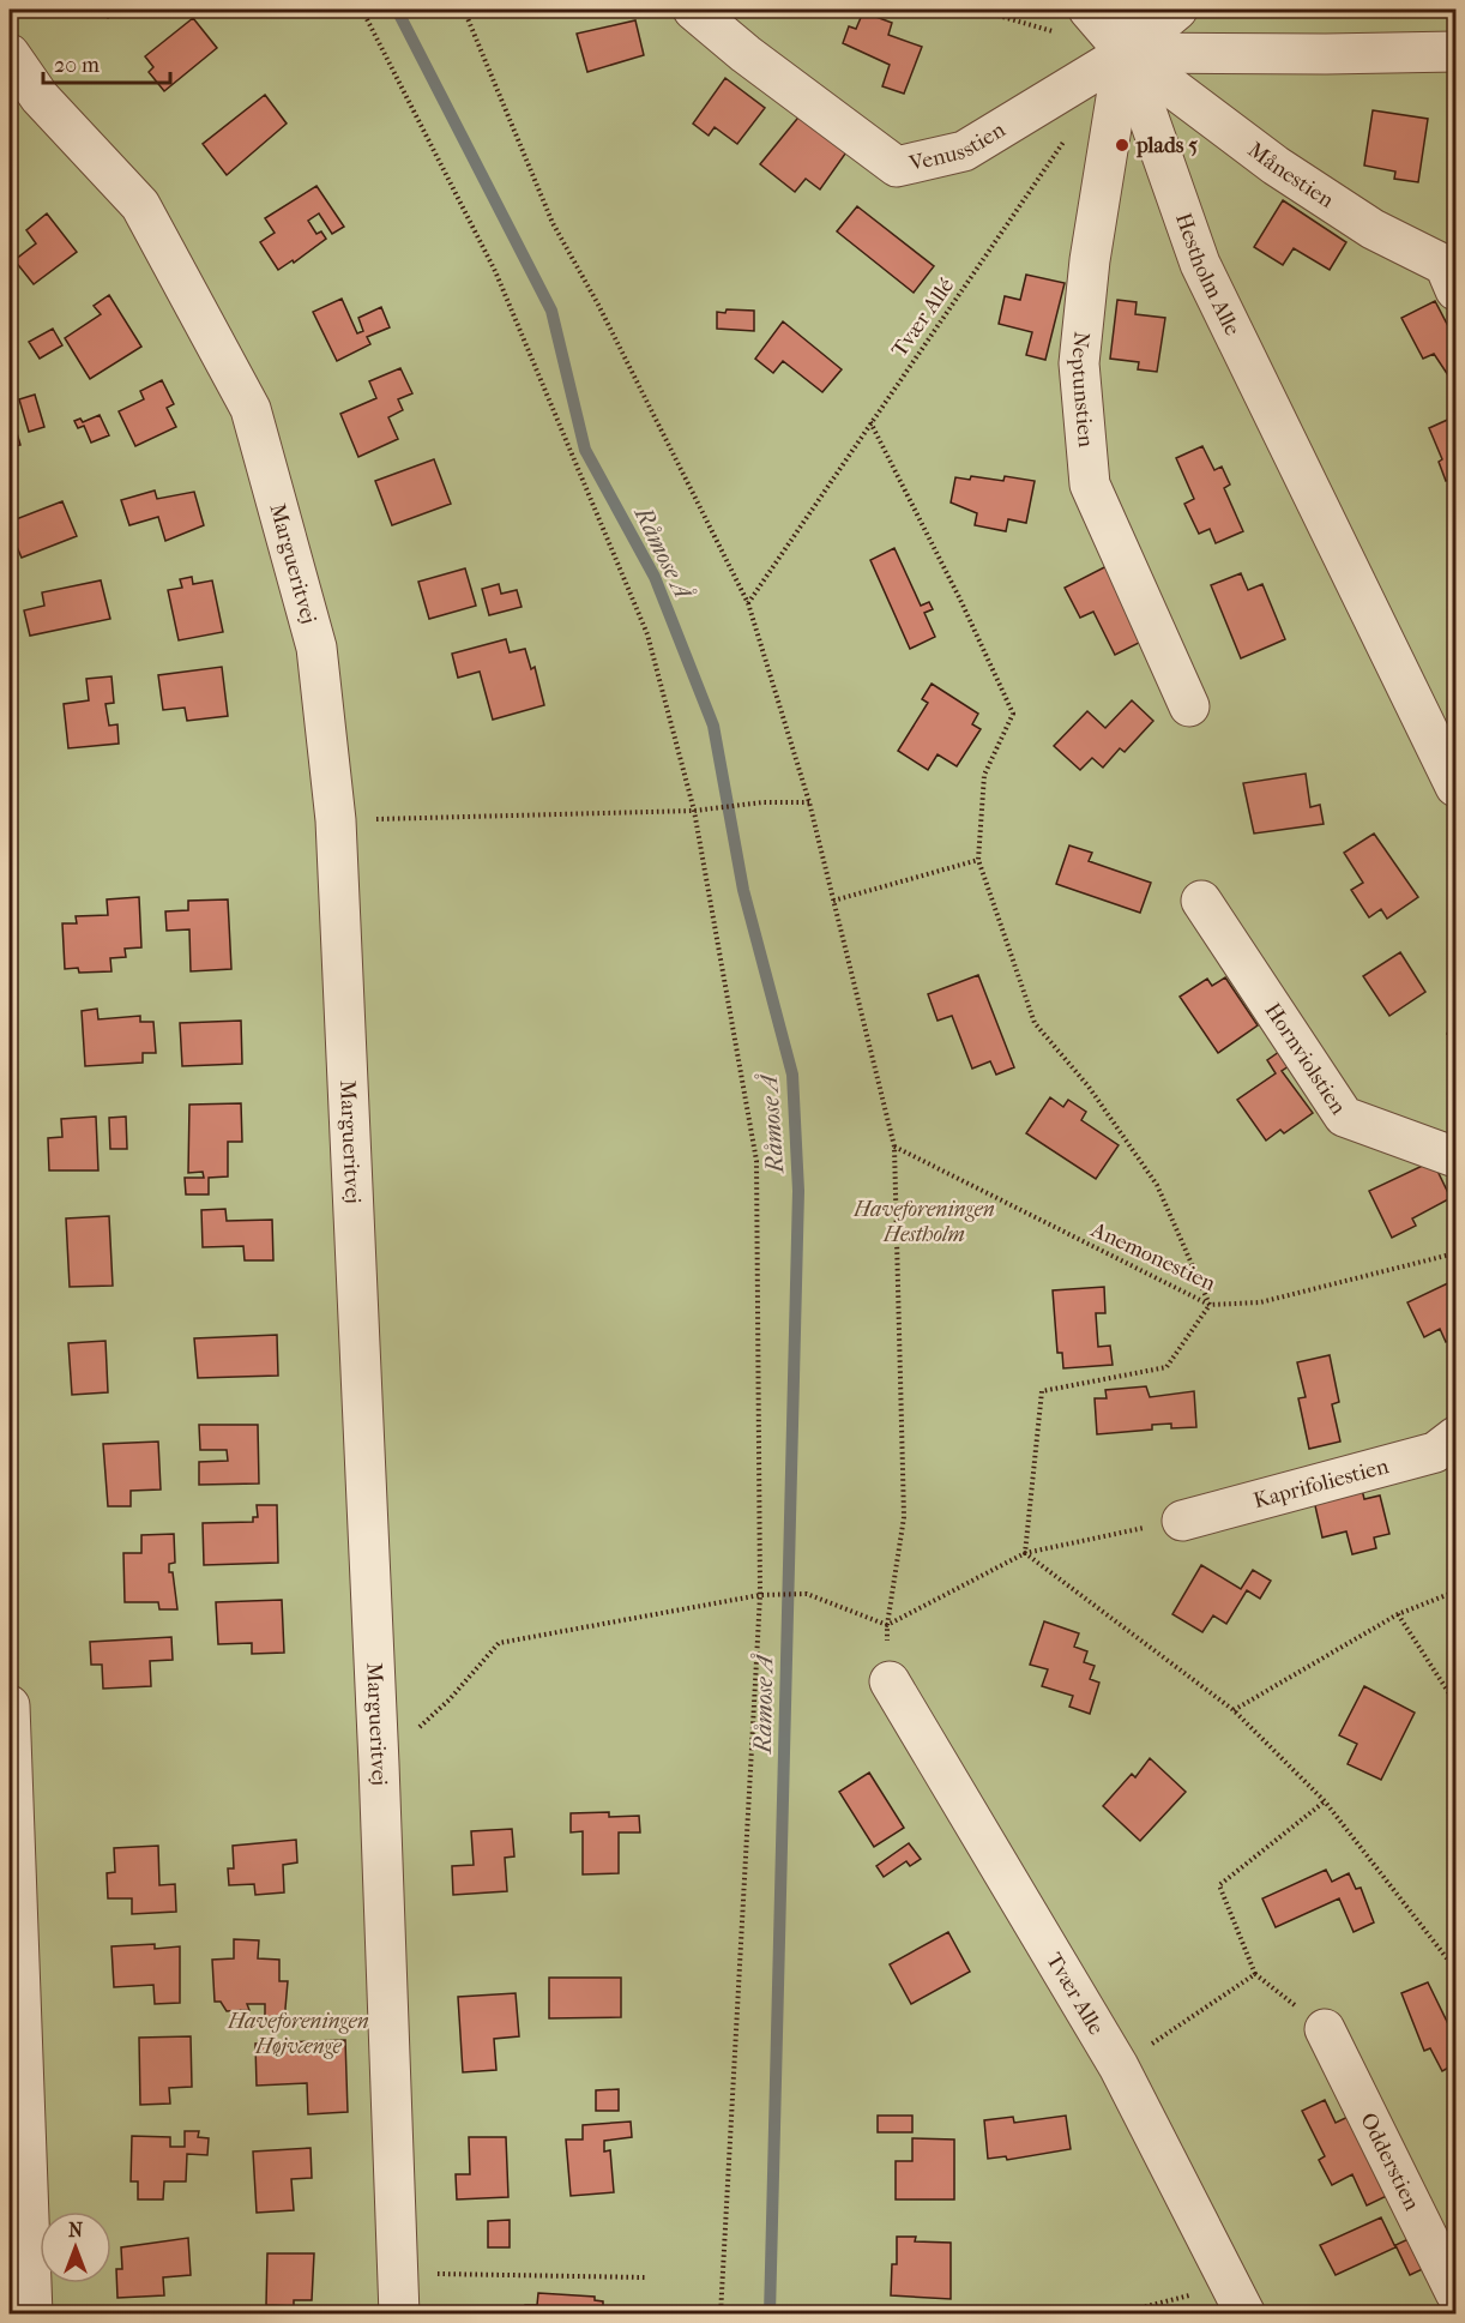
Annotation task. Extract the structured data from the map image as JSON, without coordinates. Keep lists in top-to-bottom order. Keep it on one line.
{"streets":{"lane":["Venusstien","Månestien","Hestholm Alle","Neptunstien","Margueritvej","Hornviolstien","Kaprifoliestien","Tvær Alle","Odderstien"],"path":["Tvær Allé","Anemonestien"]},"crossings":[["Venusstien","Månestien"],["Venusstien","Hestholm Alle"],["Venusstien","Neptunstien"],["Månestien","Hestholm Alle"],["Månestien","Neptunstien"],["Hestholm Alle","Neptunstien"]],"water":["Råmose Å"],"parks":["Haveforeningen Hestholm","Haveforeningen Højvænge"],"places":["plads 5"],"scale_bar":"20 m","north":"top"}
